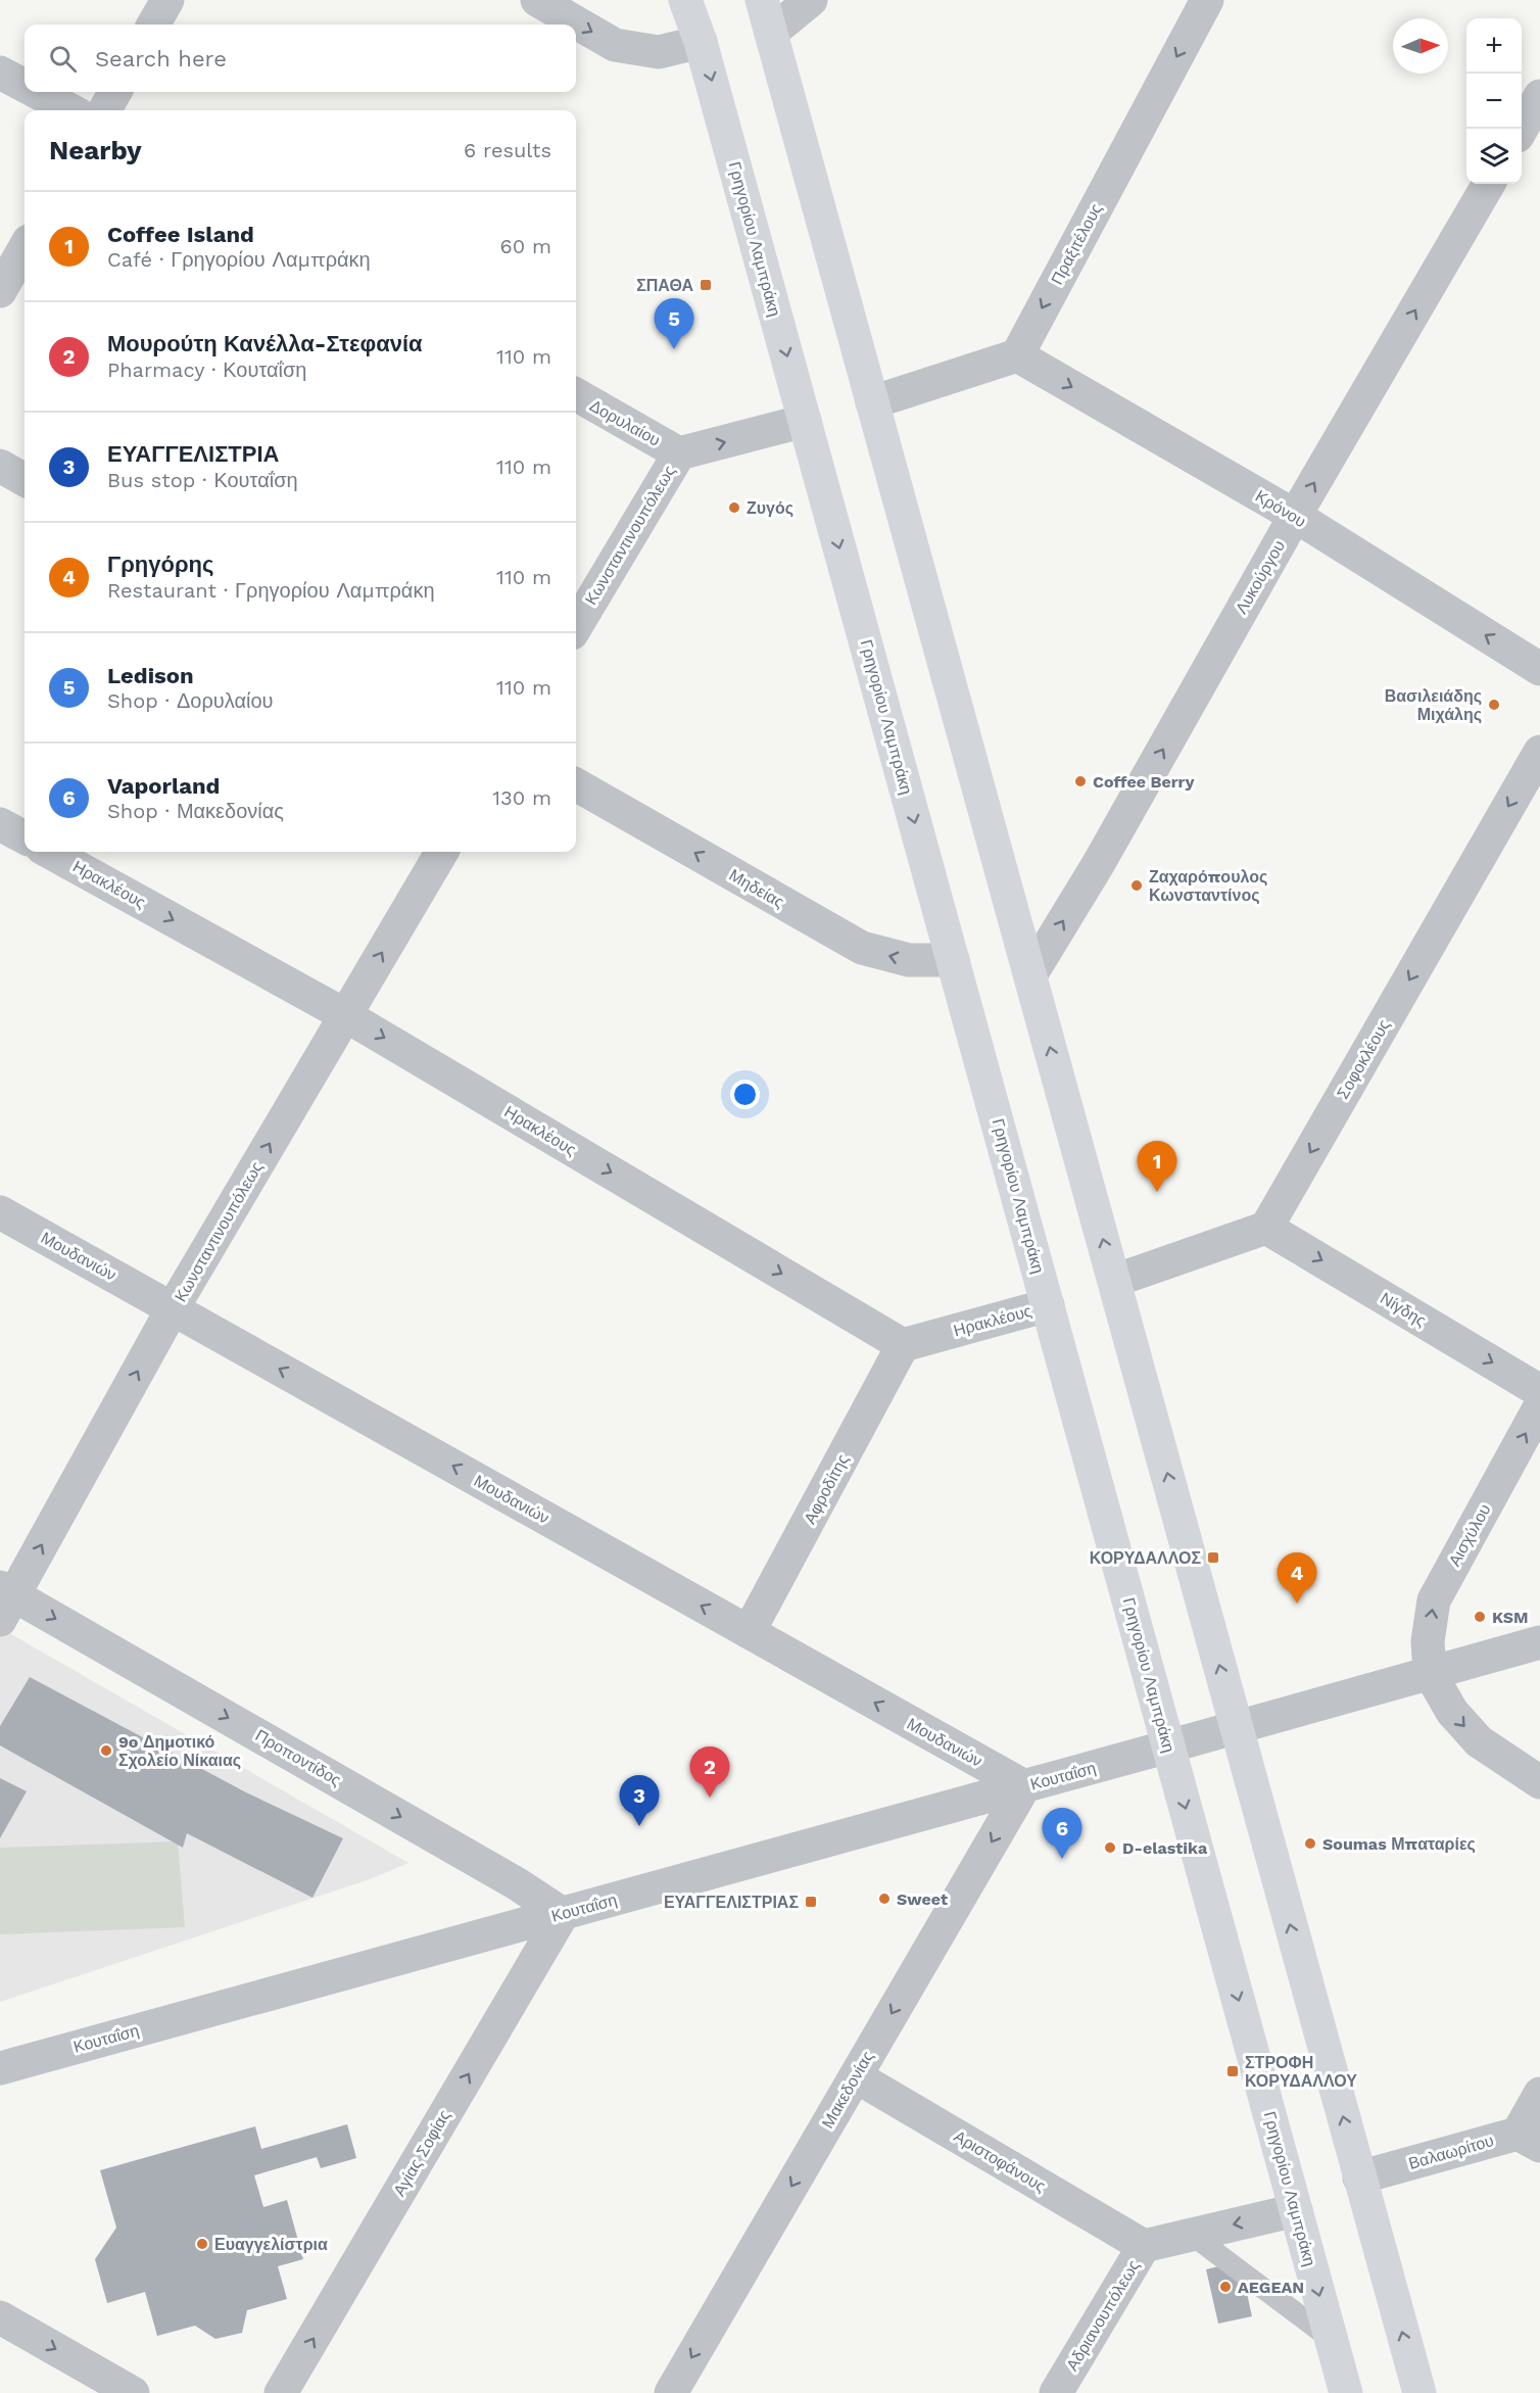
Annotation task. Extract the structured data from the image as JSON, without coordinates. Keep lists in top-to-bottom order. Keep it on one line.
{"streets":{"main road":["Γρηγορίου Λαμπράκη"],"street":["Πραξιτέλους","Δορυλαίου","Κρόνου","Κωνσταντινουπόλεως","Λυκούργου","Ηρακλέους","Μηδείας","Σοφοκλέους","Μουδανιών","Νίγδης","Αφροδίτης","Αισχύλου","Προποντίδος","Κουταΐση","Μακεδονίας","Βαλαωρίτου","Αγίας Σοφίας","Αριστοφάνους","Αδριανουπόλεως"]},"crossings":[["Γρηγορίου Λαμπράκη","Κωνσταντινουπόλεως"],["Γρηγορίου Λαμπράκη","Ηρακλέους"],["Γρηγορίου Λαμπράκη","Μηδείας"],["Γρηγορίου Λαμπράκη","Κουταΐση"],["Γρηγορίου Λαμπράκη","Αδριανουπόλεως"],["Πραξιτέλους","Κρόνου"],["Δορυλαίου","Κωνσταντινουπόλεως"],["Κρόνου","Λυκούργου"],["Κωνσταντινουπόλεως","Ηρακλέους"],["Κωνσταντινουπόλεως","Μουδανιών"],["Κωνσταντινουπόλεως","Προποντίδος"],["Ηρακλέους","Αφροδίτης"],["Σοφοκλέους","Νίγδης"],["Μουδανιών","Αφροδίτης"],["Μουδανιών","Κουταΐση"],["Μουδανιών","Μακεδονίας"],["Προποντίδος","Κουταΐση"],["Προποντίδος","Αγίας Σοφίας"],["Κουταΐση","Μακεδονίας"],["Κουταΐση","Αγίας Σοφίας"],["Μακεδονίας","Αριστοφάνους"],["Αριστοφάνους","Αδριανουπόλεως"]],"one_way":["Πραξιτέλους","Κωνσταντινουπόλεως","Λυκούργου","Ηρακλέους","Μηδείας","Σοφοκλέους","Μουδανιών","Νίγδης","Αισχύλου","Προποντίδος","Μακεδονίας","Αγίας Σοφίας"],"places":{"transit":["ΣΠΑΘΑ","ΚΟΡΥΔΑΛΛΟΣ","ΕΥΑΓΓΕΛΙΣΤΡΙΑΣ","ΣΤΡΟΦΗ ΚΟΡΥΔΑΛΛΟΥ"],"other":["Ζυγός","Βασιλειάδης Μιχάλης","Coffee Berry","Ζαχαρόπουλος Κωνσταντίνος","KSM","9o Δημοτικό Σχολείο Νίκαιας","Soumas Μπαταρίες","D-elastika","Sweet","Ευαγγελίστρια","AEGEAN"]},"north":"right","page":{"map_buttons":["+","−"],"search":"Search here","heading":["Nearby","6 results"],"list":[{"mark":"1","name":"Coffee Island","note":"Café · Γρηγορίου Λαμπράκη","value":"60 m"},{"mark":"2","name":"Μουρούτη Κανέλλα-Στεφανία","note":"Pharmacy · Κουταΐση","value":"110 m"},{"mark":"3","name":"ΕΥΑΓΓΕΛΙΣΤΡΙΑ","note":"Bus stop · Κουταΐση","value":"110 m"},{"mark":"4","name":"Γρηγόρης","note":"Restaurant · Γρηγορίου Λαμπράκη","value":"110 m"},{"mark":"5","name":"Ledison","note":"Shop · Δορυλαίου","value":"110 m"},{"mark":"6","name":"Vaporland","note":"Shop · Μακεδονίας","value":"130 m"}],"pins":["5","1","4","2","3","6"]}}
